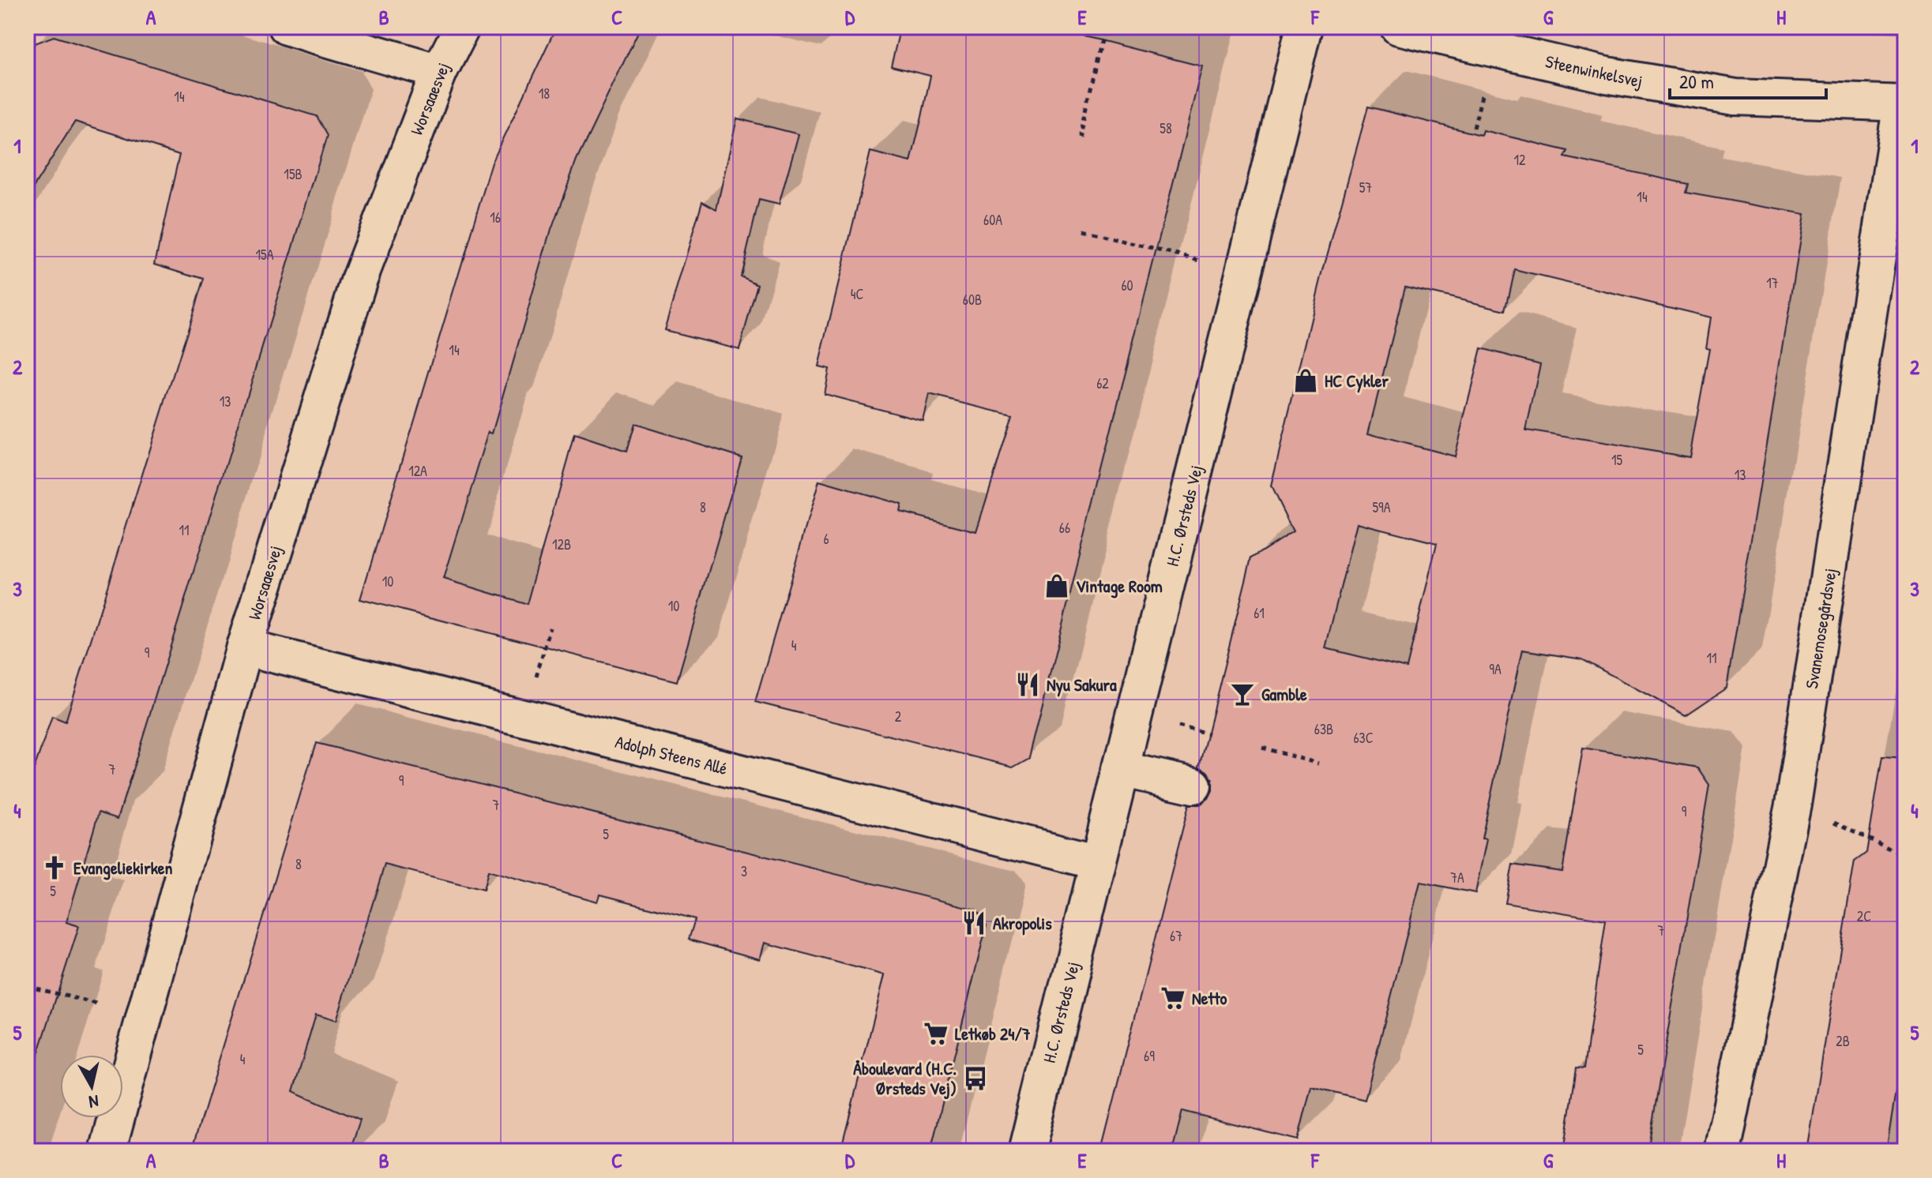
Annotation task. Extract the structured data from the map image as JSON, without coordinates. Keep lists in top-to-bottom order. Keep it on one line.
{"streets":{"street":["Steenwinkelsvej","Worsaaesvej","H.C. Ørsteds Vej","Svanemosegårdsvej","Adolph Steens Allé"]},"crossings":[["Steenwinkelsvej","Svanemosegårdsvej"],["Worsaaesvej","Adolph Steens Allé"],["H.C. Ørsteds Vej","Adolph Steens Allé"]],"places":{"shop":["HC Cykler","Vintage Room"],"restaurant":["Nyu Sakura","Akropolis"],"bar":["Gamble"],"church":["Evangeliekirken"],"supermarket":["Netto","Letkøb 24/7"],"bus stop":["Åboulevard (H.C. Ørsteds Vej)"]},"house_numbers":["18","14","58","12","15B","57","14","16","60A","15A","17","60","4C","60B","14","62","13","15","12A","13","8","59A","66","11","6","12B","10","10","61","4","9","11","9A","2","63B","63C","7","9","7","9","5","8","3","7A","5","2C","7","67","2B","5","69","4"],"scale_bar":"20 m","north":"bottom","grid":{"columns":["A","B","C","D","E","F","G","H"],"rows":["1","2","3","4","5"]}}
